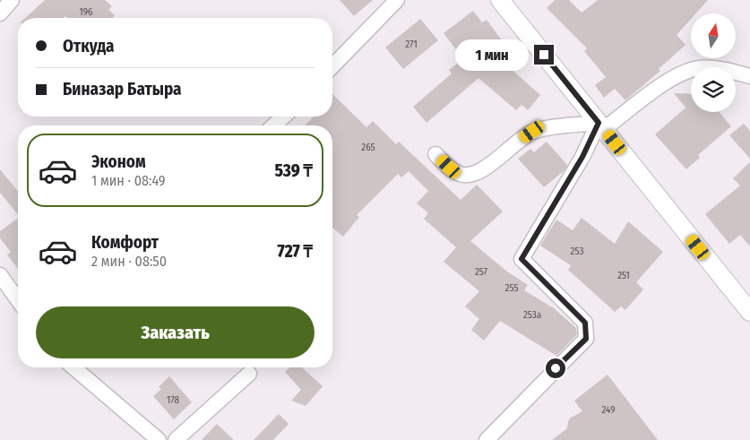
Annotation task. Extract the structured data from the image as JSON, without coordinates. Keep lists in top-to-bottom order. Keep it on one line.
{"house_numbers":["196","271","265","253","257","251","255","253а","178","249"],"north":"top","page":{"banner":["Откуда","Биназар Батыра"],"bubble":"1 мин","list":[{"name":"Эконом","note":"1 мин · 08:49","value":"539 ₸"},{"name":"Комфорт","note":"2 мин · 08:50","value":"727 ₸"}],"buttons":"Заказать"}}
